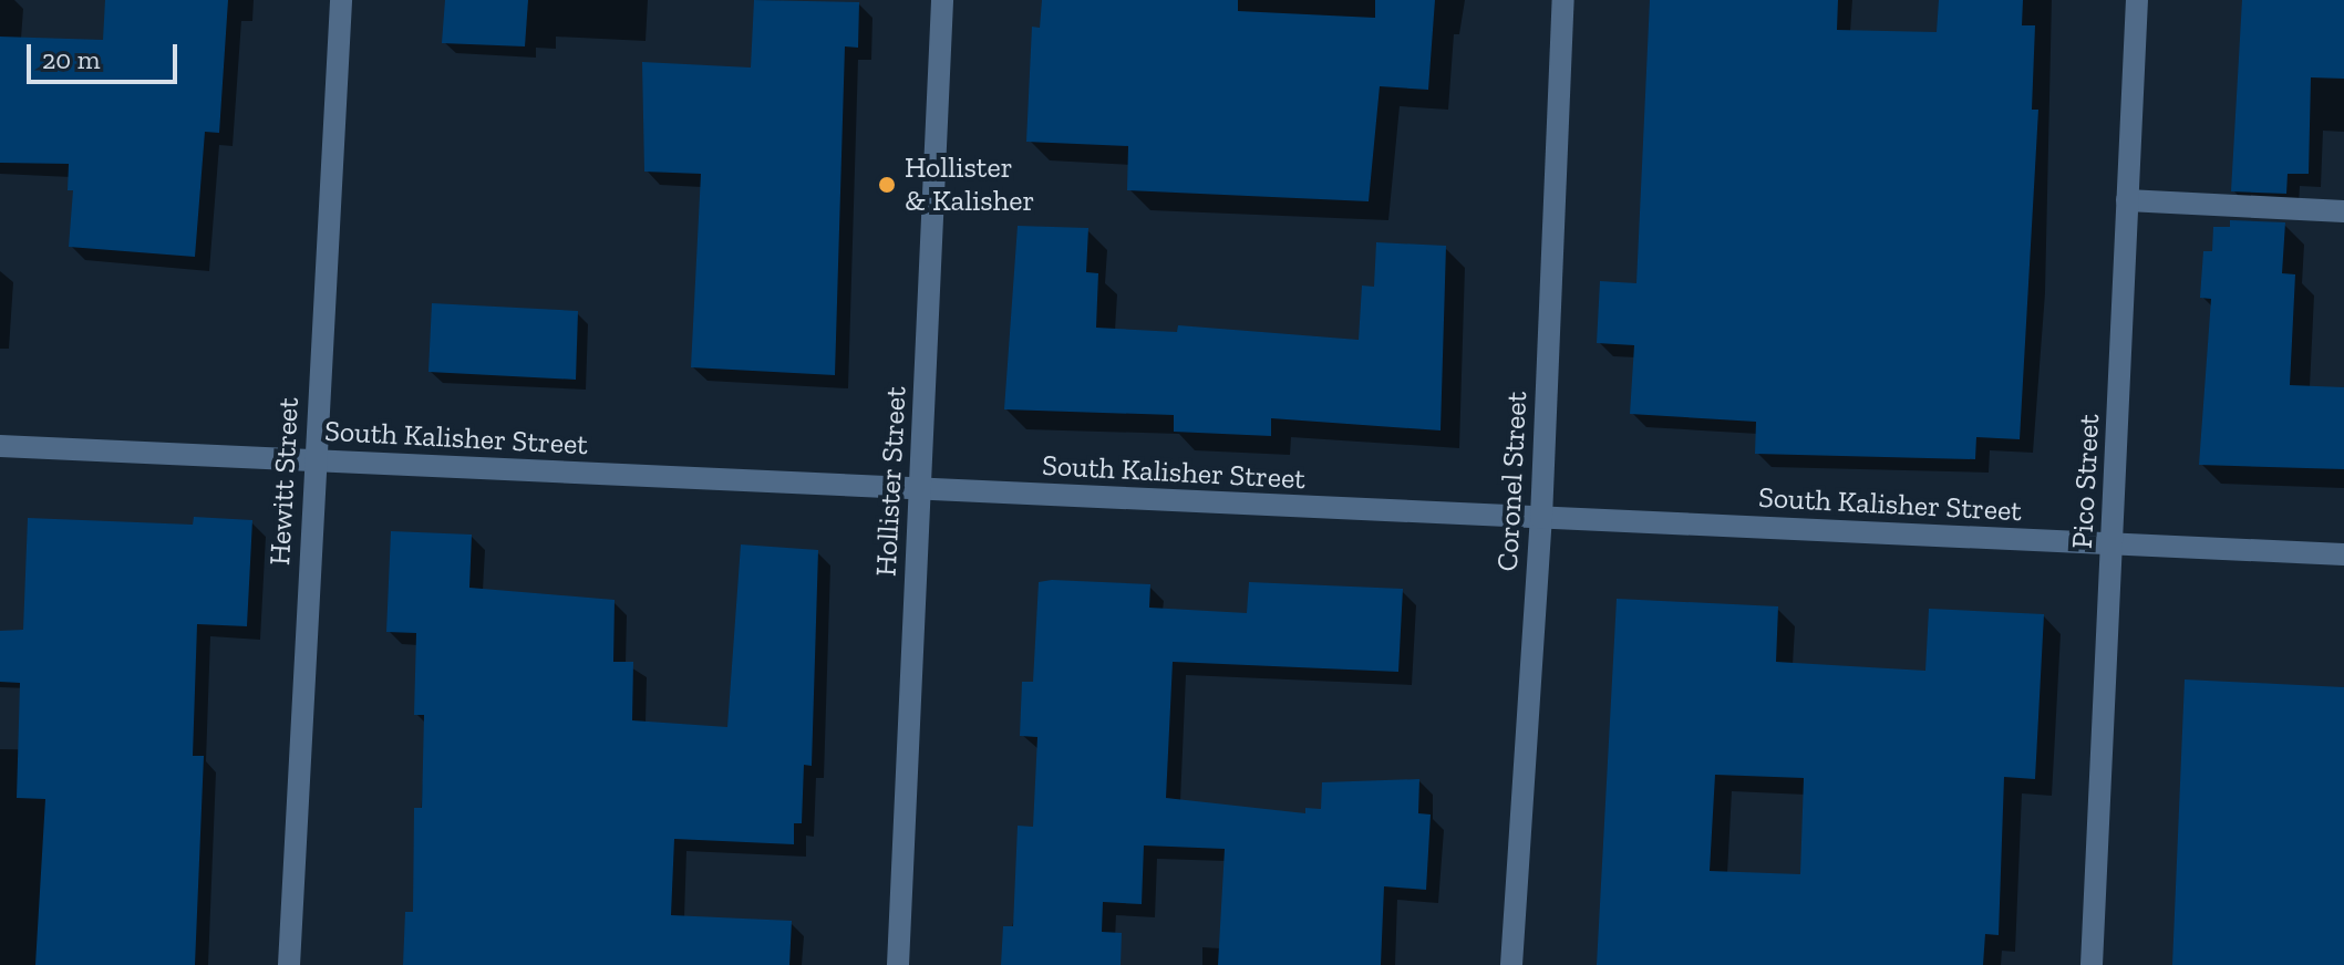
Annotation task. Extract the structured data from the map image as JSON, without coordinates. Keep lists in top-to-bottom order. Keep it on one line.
{"streets":{"street":["South Kalisher Street","Hewitt Street","Hollister Street","Coronel Street","Pico Street"]},"crossings":[["South Kalisher Street","Hewitt Street"],["South Kalisher Street","Hollister Street"],["South Kalisher Street","Coronel Street"],["South Kalisher Street","Pico Street"]],"places":["Hollister & Kalisher"],"scale_bar":"20 m"}
